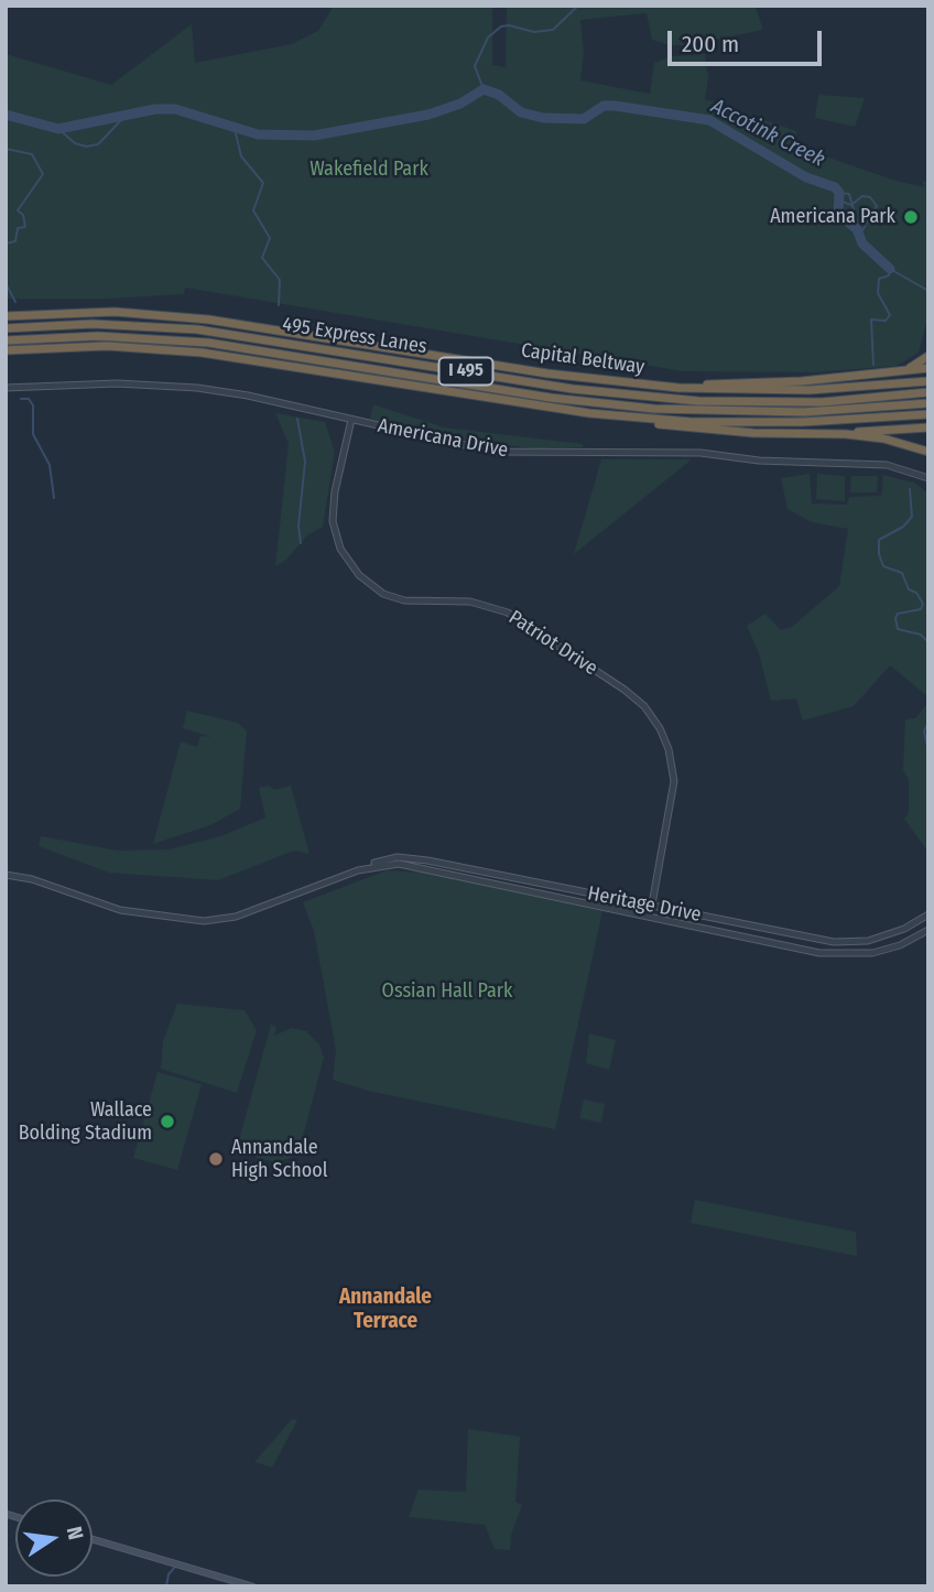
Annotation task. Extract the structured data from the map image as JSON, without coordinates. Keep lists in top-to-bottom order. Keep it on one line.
{"streets":{"highway":["495 Express Lanes","Capital Beltway","I 495"],"street":["Americana Drive","Patriot Drive","Heritage Drive"]},"crossings":[["Americana Drive","Patriot Drive"],["Patriot Drive","Heritage Drive"]],"districts":["Annandale Terrace"],"water":["Accotink Creek"],"parks":["Wakefield Park","Ossian Hall Park"],"places":["Americana Park","Wallace Bolding Stadium","Annandale High School"],"scale_bar":"200 m","north":"right"}
